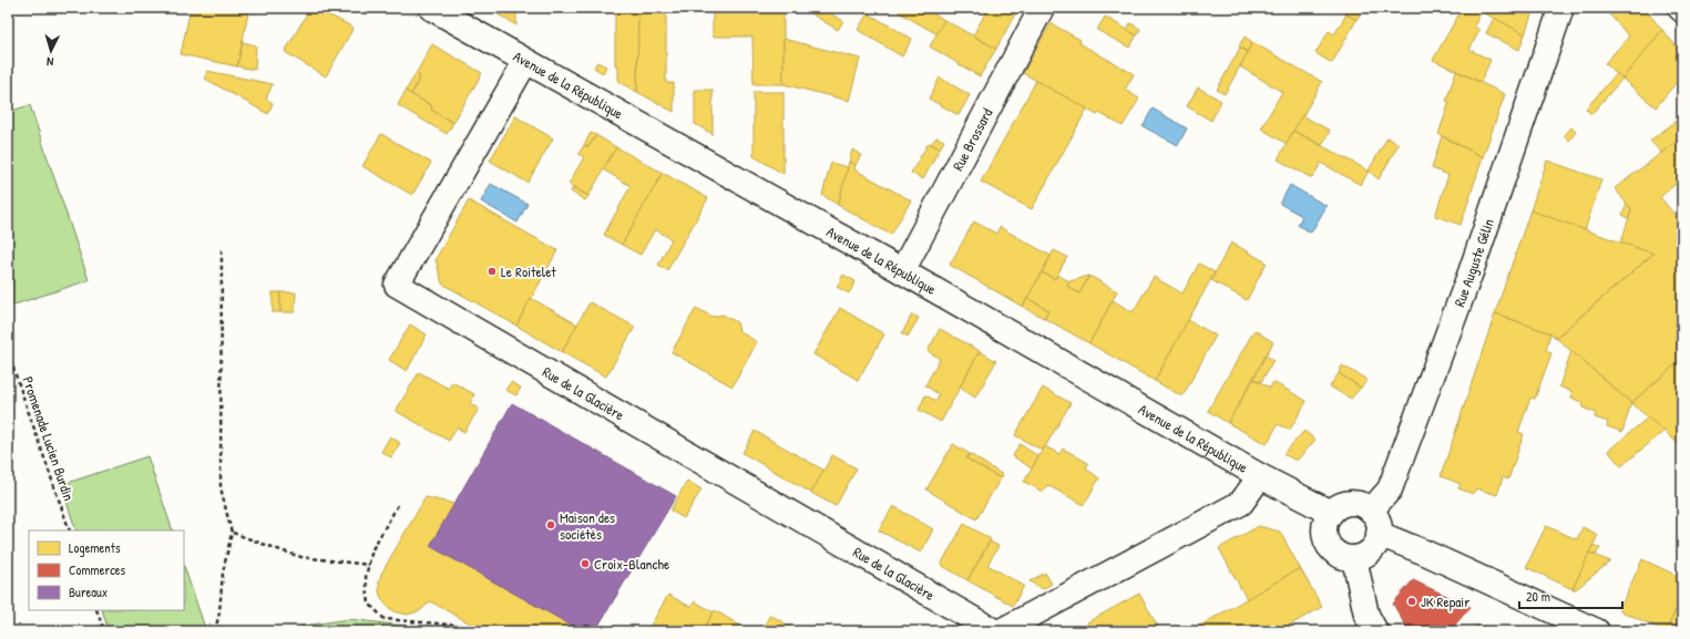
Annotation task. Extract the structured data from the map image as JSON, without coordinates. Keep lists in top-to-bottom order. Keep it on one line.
{"streets":{"street":["Avenue de la République","Rue Brossard","Rue Auguste Gélin","Rue de la Glacière"],"path":["Promenade Lucien Burdin"]},"crossings":[["Avenue de la République","Rue Brossard"],["Avenue de la République","Rue Auguste Gélin"],["Avenue de la République","Rue de la Glacière"]],"places":["Le Roitelet","Maison des sociétés","Croix-Blanche","JK Repair"],"legend":["Logements","Commerces","Bureaux"],"scale_bar":"20 m","north":"bottom"}
